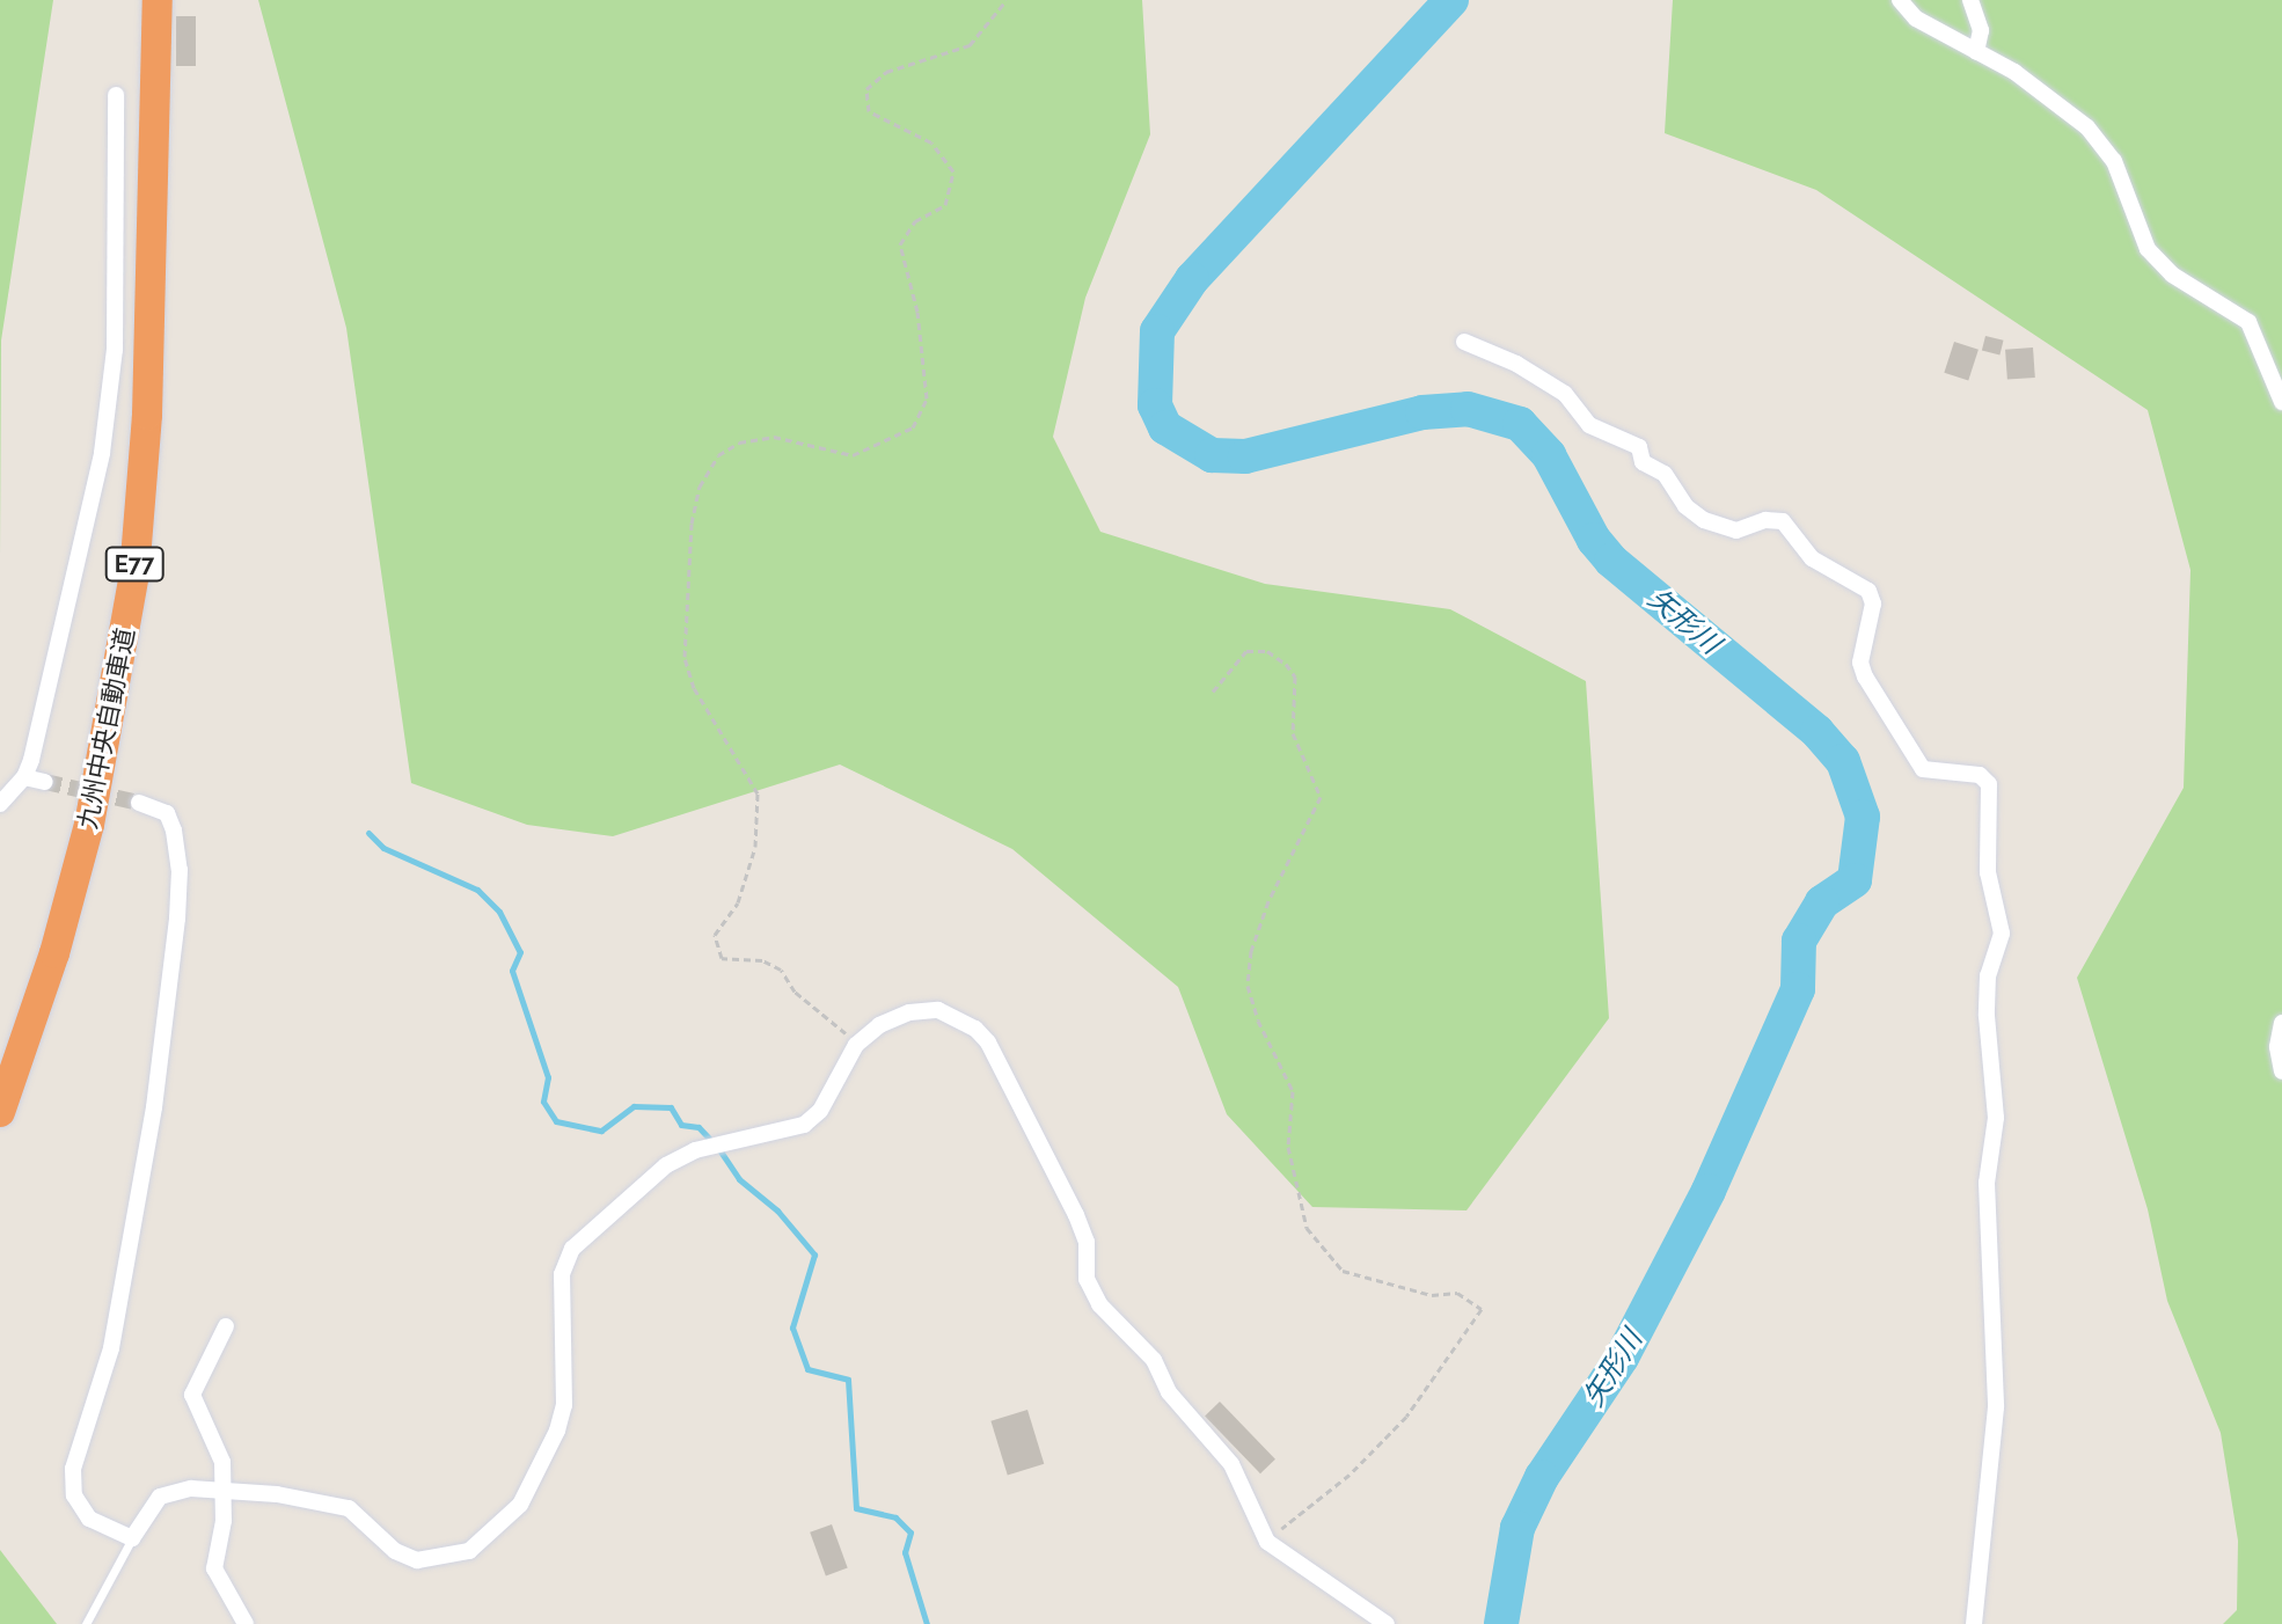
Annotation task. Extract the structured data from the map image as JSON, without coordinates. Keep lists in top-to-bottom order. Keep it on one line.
{"streets":{"highway":["E77","九州中央自動車道"]},"water":["矢形川"]}
